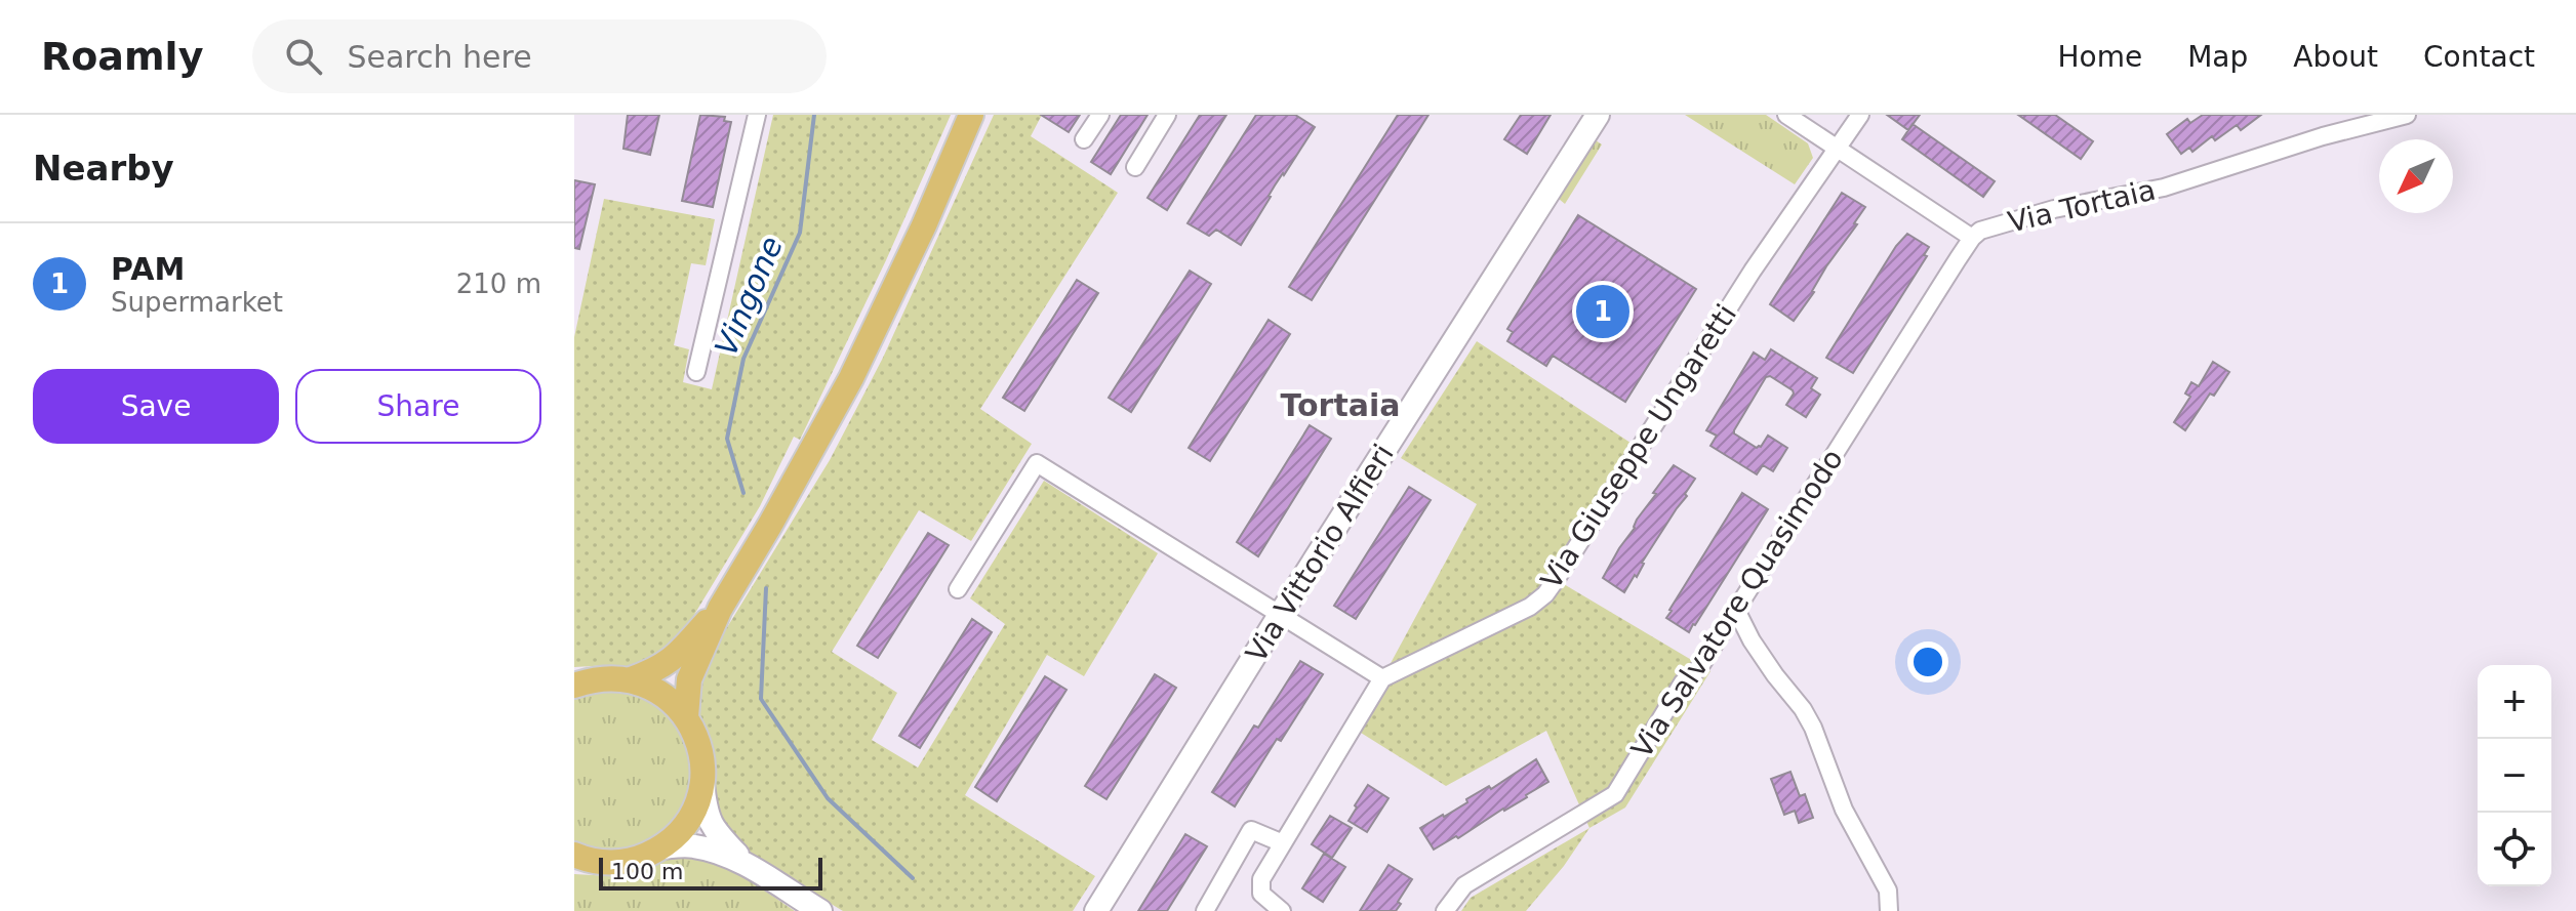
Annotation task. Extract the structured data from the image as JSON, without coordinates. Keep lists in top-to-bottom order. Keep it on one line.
{"streets":{"street":["Via Tortaia","Via Giuseppe Ungaretti","Via Vittorio Alfieri","Via Salvatore Quasimodo"]},"crossings":[["Via Tortaia","Via Giuseppe Ungaretti"],["Via Tortaia","Via Salvatore Quasimodo"]],"districts":["Tortaia"],"water":["Vingone"],"scale_bar":"100 m","north":"bottom left","page":{"header":"Roamly","search":"Search here","nav":["Home","Map","About","Contact"],"heading":"Nearby","list":[{"mark":"1","name":"PAM","note":"Supermarket","value":"210 m"}],"pins":"1","buttons":["Save","Share"],"map_buttons":["+","−"],"scale":"100 m"}}
